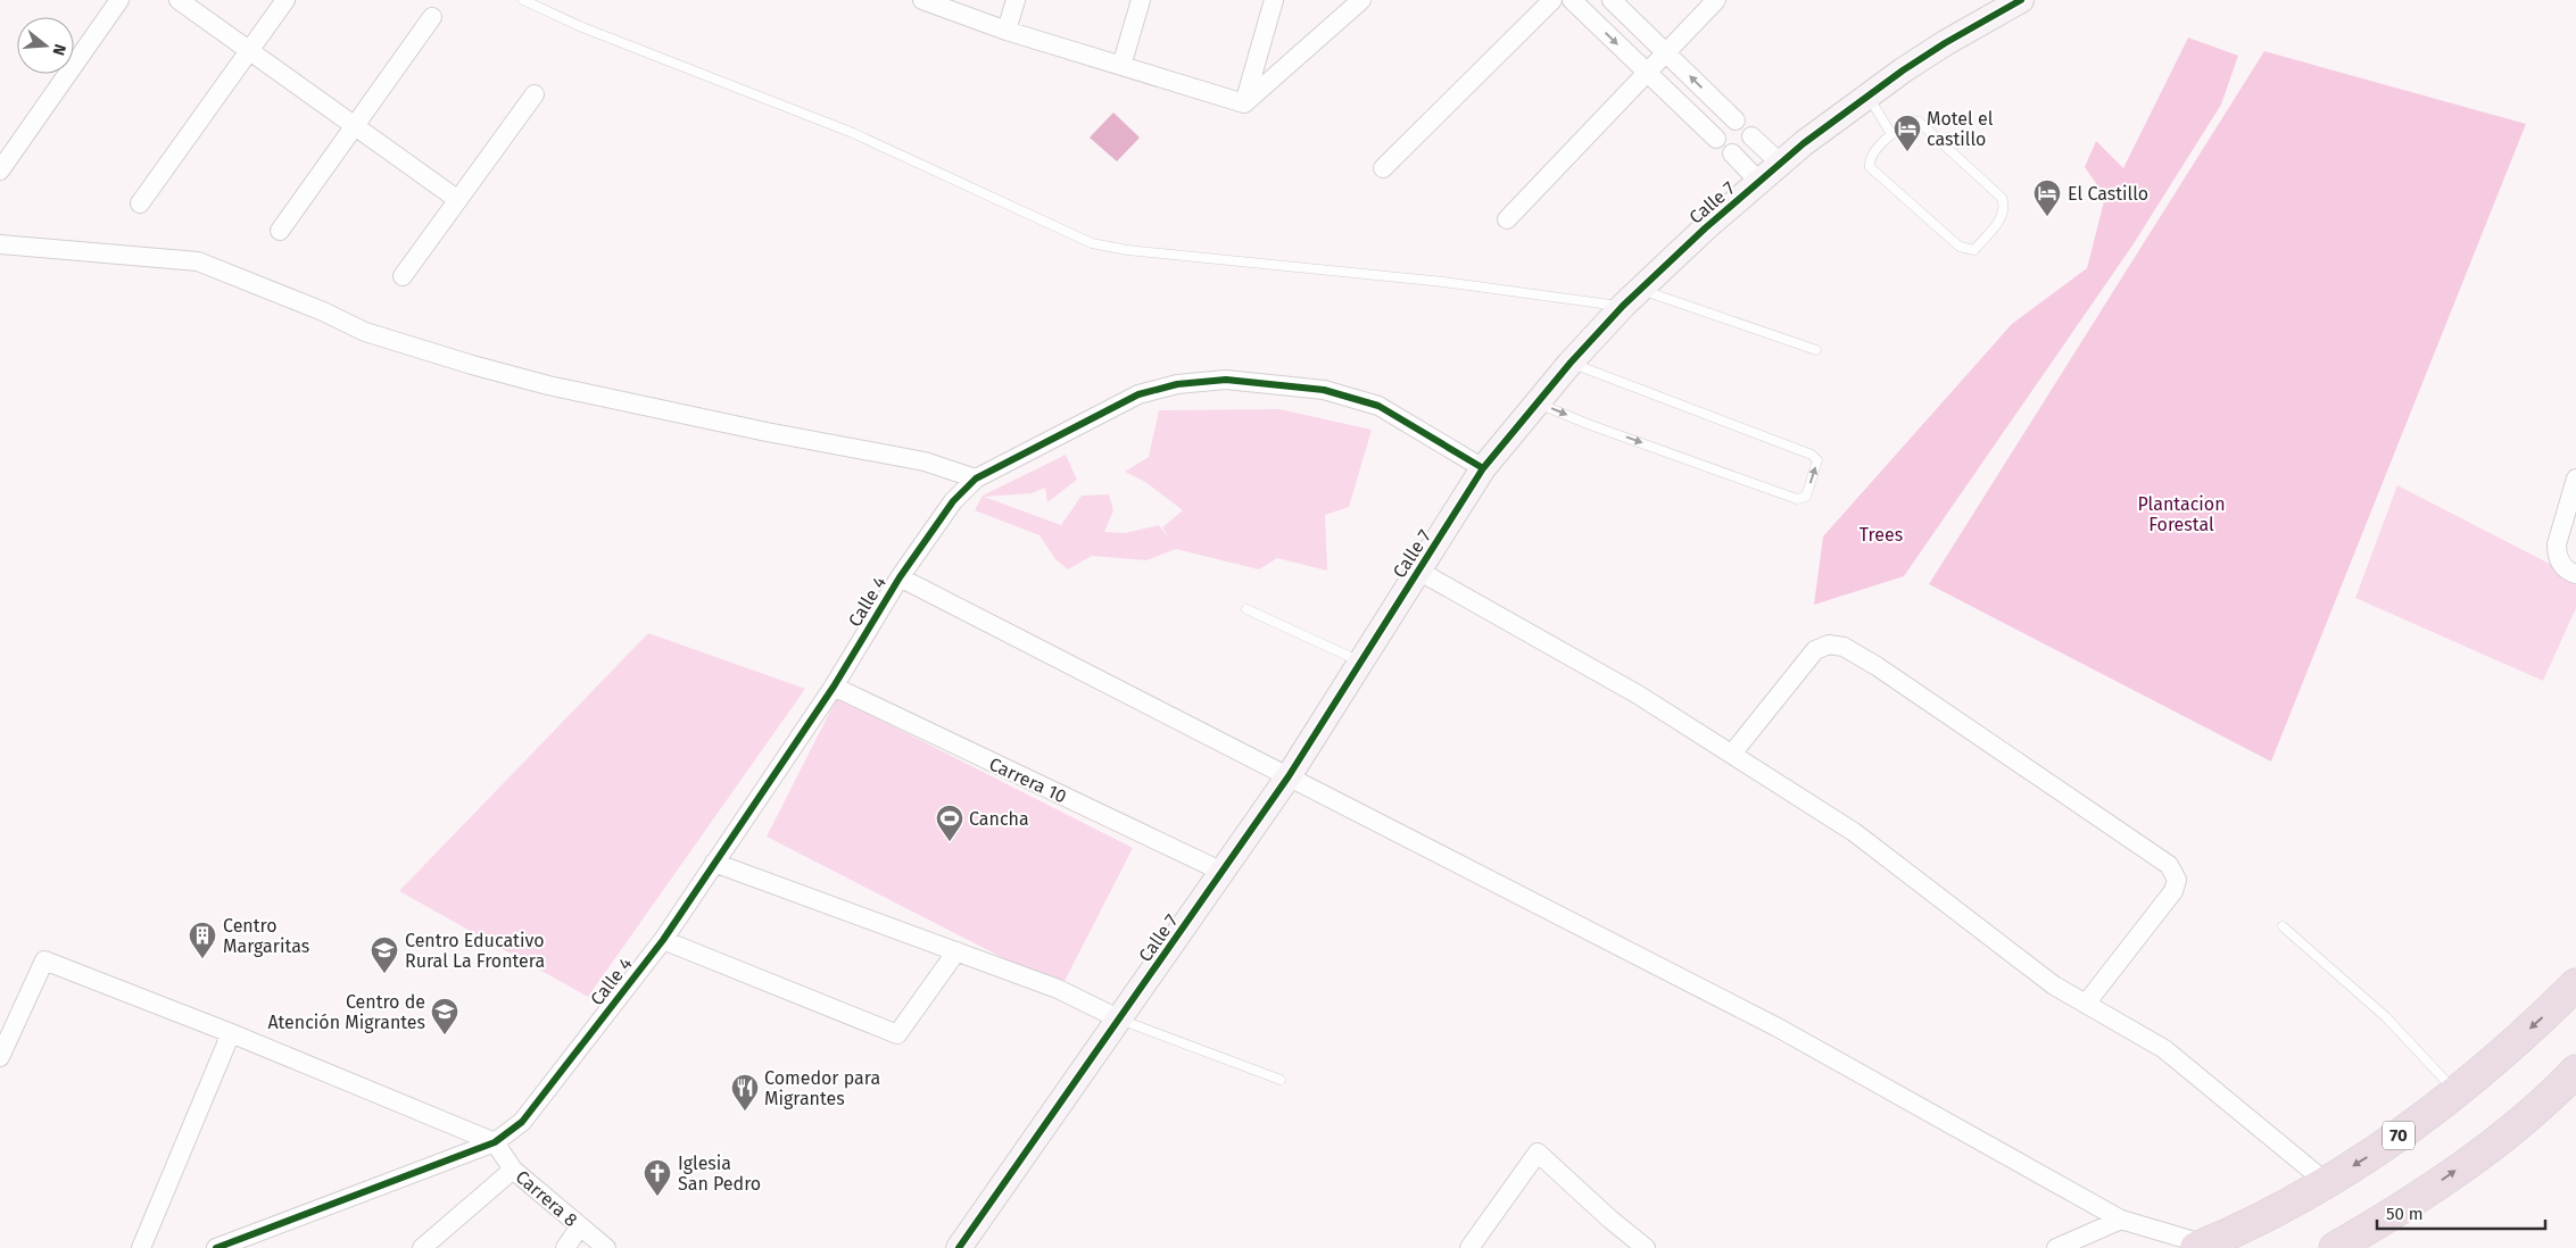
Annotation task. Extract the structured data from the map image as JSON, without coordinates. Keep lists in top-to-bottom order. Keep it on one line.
{"streets":{"highway":["70"],"street":["Calle 7","Calle 4","Carrera 10","Carrera 8"]},"crossings":[["Calle 7","Calle 4"],["Calle 7","Carrera 10"],["Calle 4","Carrera 10"],["Calle 4","Carrera 8"]],"parks":["Plantacion Forestal","Trees"],"places":{"hotel":["Motel el castillo","El Castillo"],"sports":["Cancha"],"building":["Centro Margaritas"],"school or university":["Centro Educativo Rural La Frontera","Centro de Atención Migrantes"],"restaurant":["Comedor para Migrantes"],"church":["Iglesia San Pedro"]},"scale_bar":"50 m","north":"right"}
